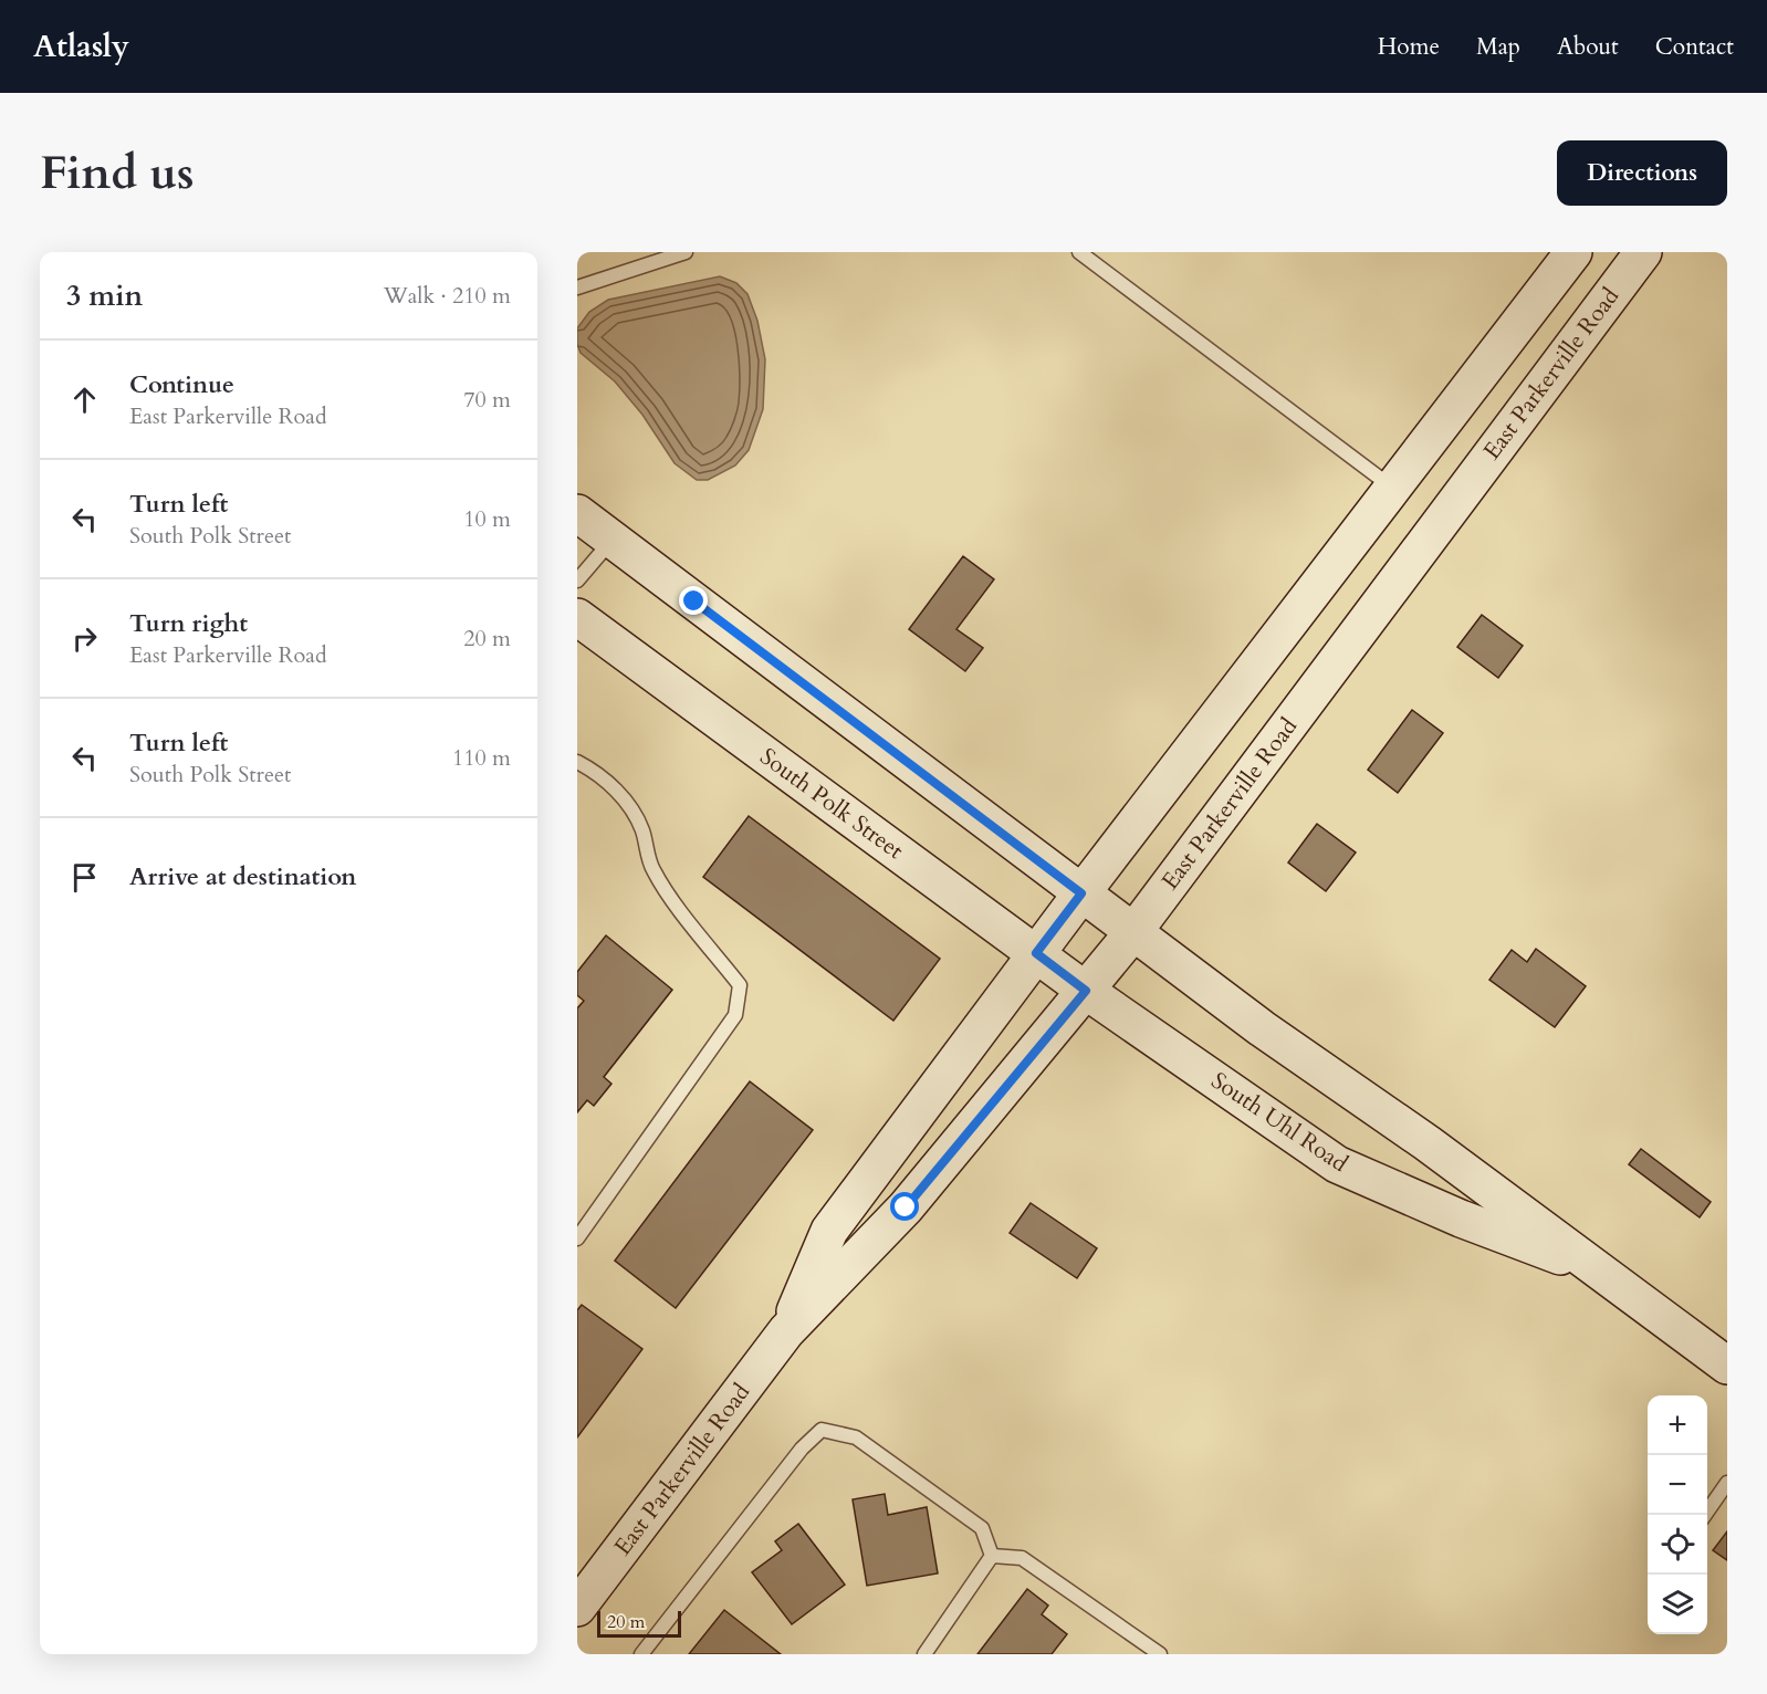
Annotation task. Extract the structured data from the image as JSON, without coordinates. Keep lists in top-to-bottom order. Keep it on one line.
{"streets":{"main road":["East Parkerville Road","South Polk Street","South Uhl Road"]},"crossings":[["East Parkerville Road","South Polk Street"],["East Parkerville Road","South Uhl Road"],["South Polk Street","South Uhl Road"]],"scale_bar":"20 m","page":{"header":"Atlasly","nav":["Home","Map","About","Contact"],"buttons":"Directions","title":"Find us","heading":["3 min","Walk · 210 m"],"list":[["Continue","East Parkerville Road","70 m"],["Turn left","South Polk Street","10 m"],["Turn right","East Parkerville Road","20 m"],["Turn left","South Polk Street","110 m"],"Arrive at destination"],"map_buttons":["+","−"],"scale":"20 m"}}
